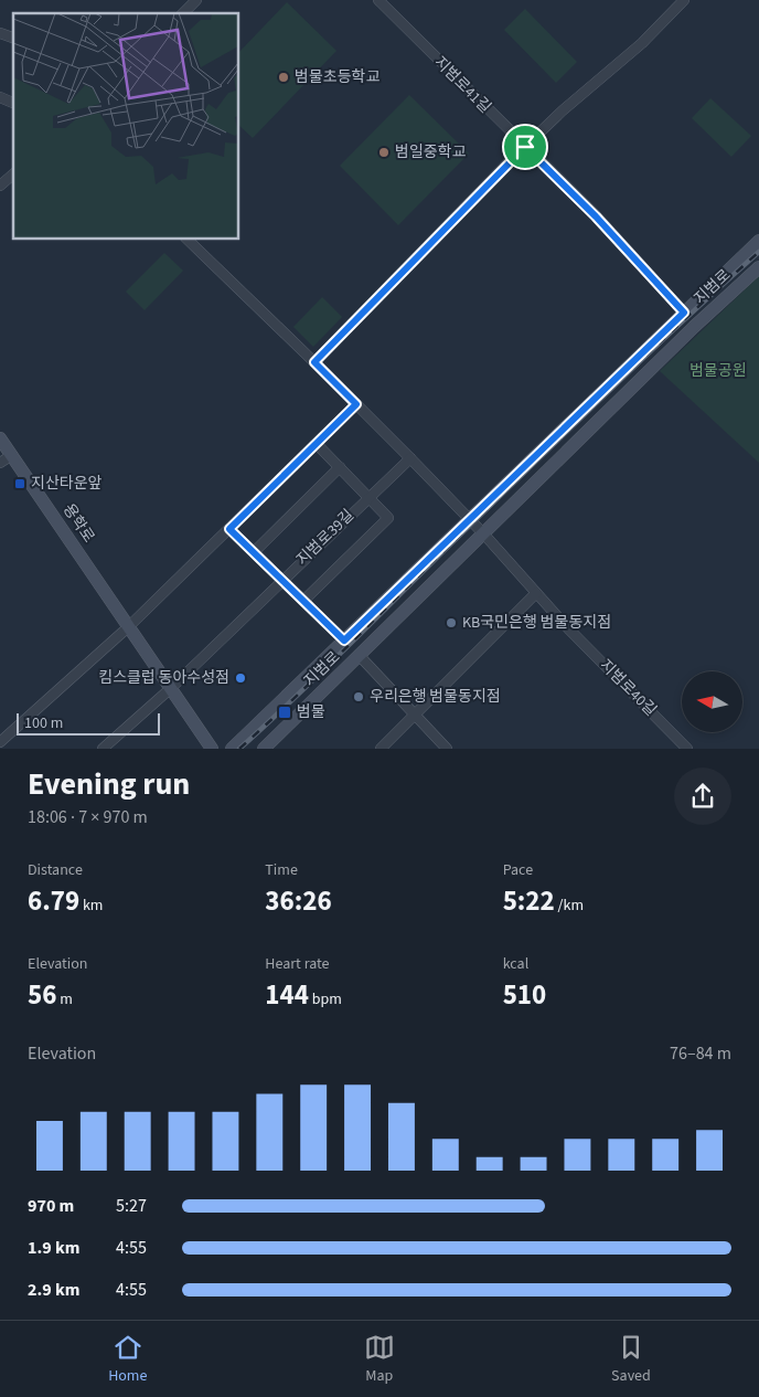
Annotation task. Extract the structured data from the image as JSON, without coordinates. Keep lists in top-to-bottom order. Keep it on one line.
{"streets":{"main road":["지범로","용학로"],"street":["지범로41길","지범로39길","지범로40길"]},"crossings":[["용학로","지범로39길"]],"parks":["범물공원"],"places":{"other":["범물초등학교","범일중학교","KB국민은행 범물동지점","킴스클럽 동아수성점","우리은행 범물동지점"],"transit":["지산타운앞","범물"]},"scale_bar":"100 m","north":"left","page":{"scale":"100 m","heading":["Evening run","18:06 · 7 × 970 m"],"stats":[["Distance","6.79 km"],["Time","36:26"],["Pace","5:22 /km"],["Elevation","56 m"],["Heart rate","144 bpm"],["kcal","510"]],"chart":["Elevation","76–84 m"],"list":[{"name":"970 m","note":"5:27"},{"name":"1.9 km","note":"4:55"},{"name":"2.9 km","note":"4:55"}],"tabs":["Home","Map","Saved"]}}
